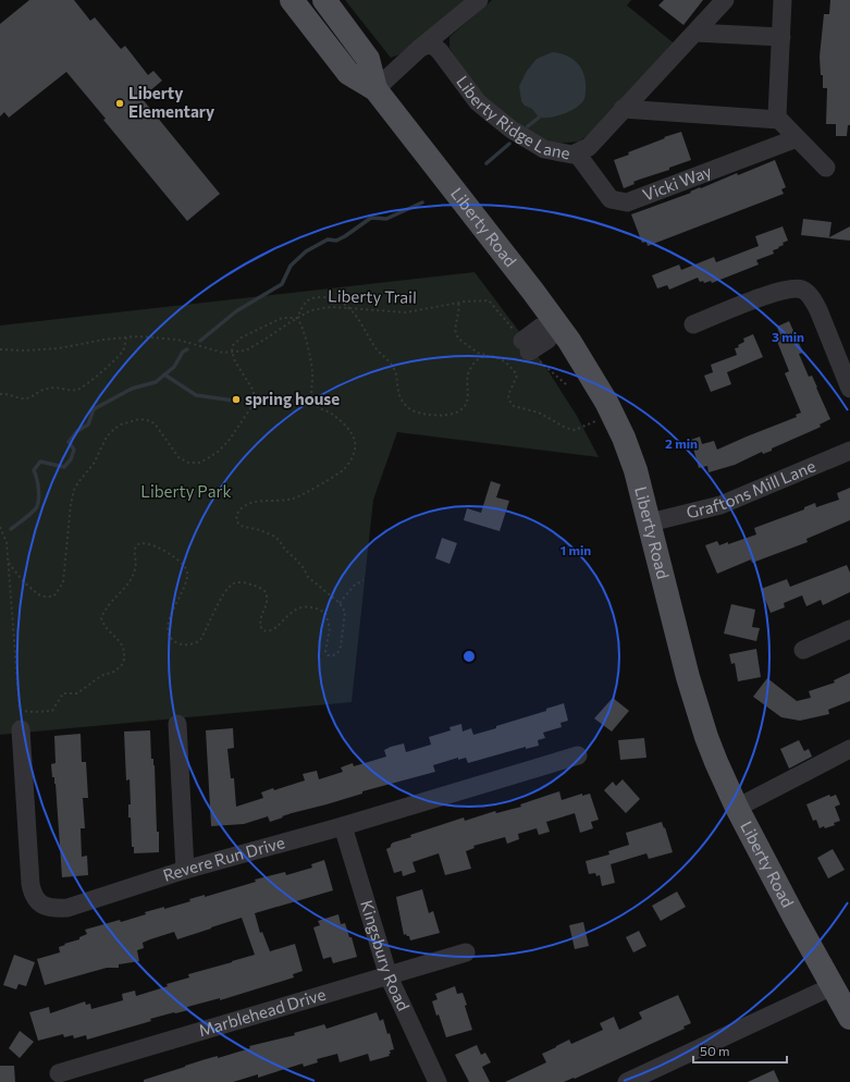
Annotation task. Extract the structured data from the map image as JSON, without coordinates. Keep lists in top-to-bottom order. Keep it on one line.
{"streets":{"main road":["Liberty Road"],"street":["Liberty Ridge Lane","Vicki Way","Graftons Mill Lane","Revere Run Drive","Kingsbury Road","Marblehead Drive"],"path":["Liberty Trail"]},"crossings":[["Liberty Ridge Lane","Vicki Way"],["Liberty Road","Graftons Mill Lane"],["Revere Run Drive","Kingsbury Road"],["Kingsbury Road","Marblehead Drive"]],"parks":["Liberty Park"],"places":["Liberty Elementary","spring house"],"scale_bar":"50 m","rings":["3 min","2 min","1 min"]}
